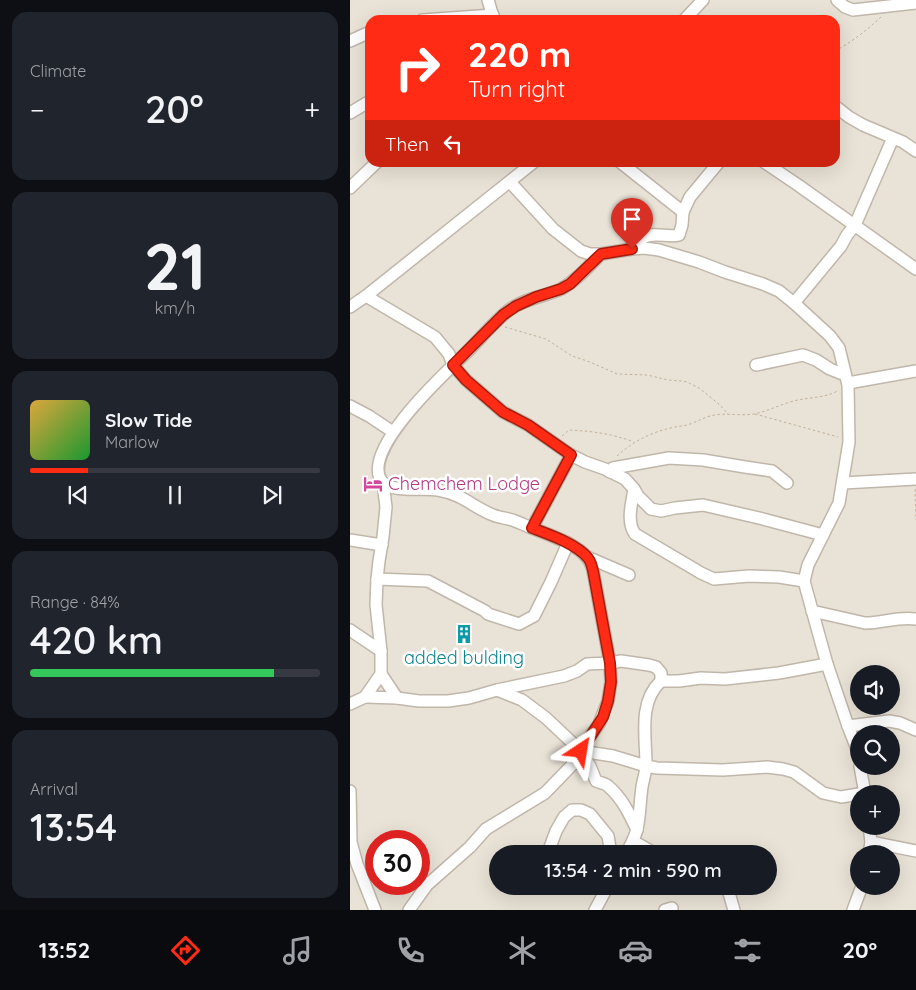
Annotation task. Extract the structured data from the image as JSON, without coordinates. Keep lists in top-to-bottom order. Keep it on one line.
{"places":{"hotel":["Chemchem Lodge"],"building":["added bulding"]},"page":{"tile":["Climate",["21","km/h"],["Range · 84%","420 km"],["Arrival","13:54"]],"turn":["220 m","Turn right"],"heat":["−","20°","+"],"then":"Then","song":["Slow Tide","Marlow"],"map_buttons":["+","−"],"limit":"30","trip":"13:54 · 2 min · 590 m","tabs":["13:52","20°"]}}
